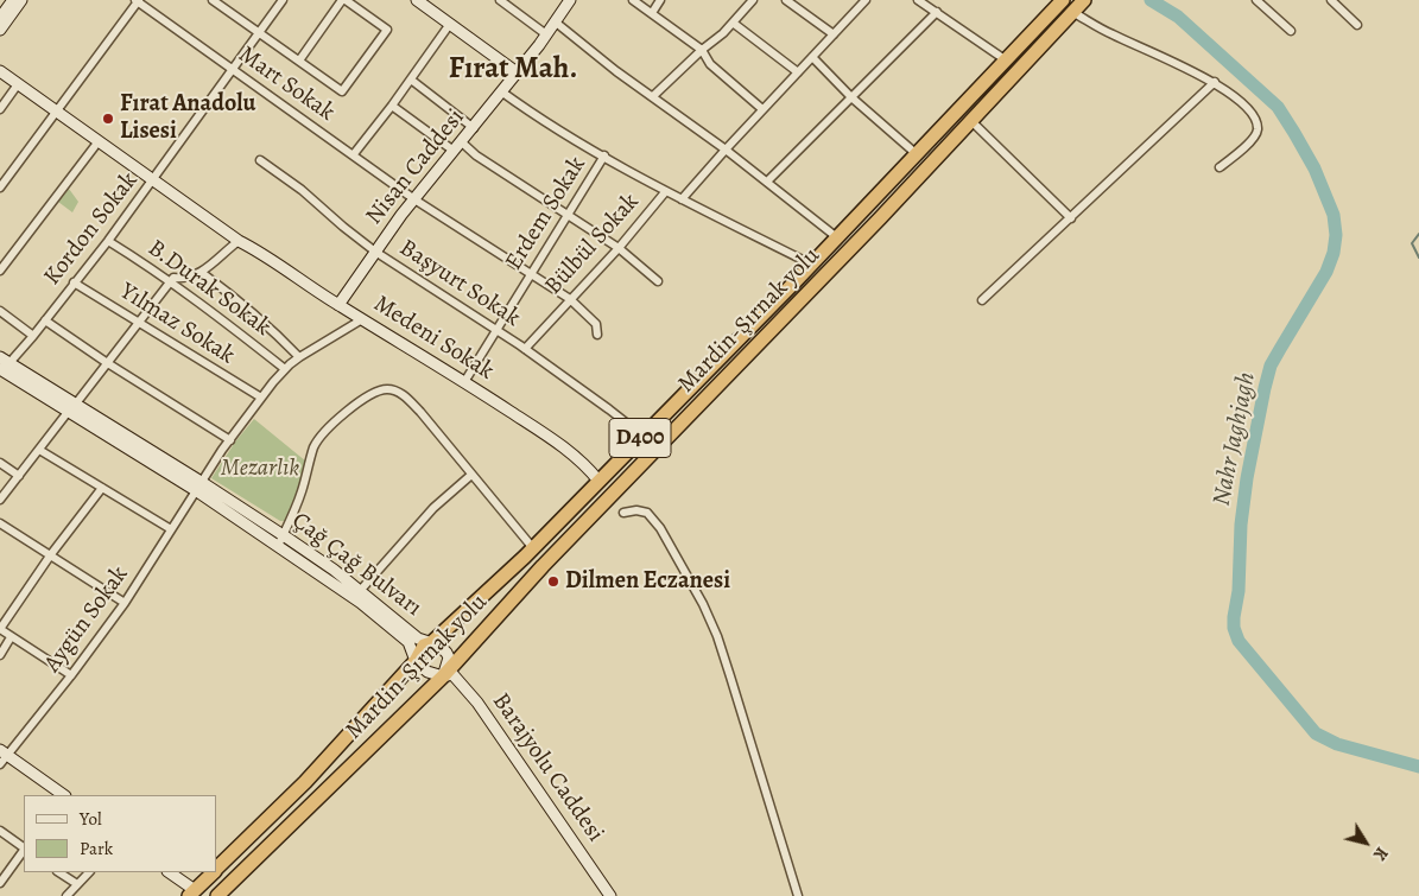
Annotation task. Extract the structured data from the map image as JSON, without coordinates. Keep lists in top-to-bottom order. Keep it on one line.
{"streets":{"highway":["Mardin-Şırnak yolu","D400"],"street":["Mart Sokak","Nisan Caddesi","Erdem Sokak","Kordon Sokak","Bülbül Sokak","Başyurt Sokak","B.Durak Sokak","Yılmaz Sokak","Medeni Sokak","Çağ Çağ Bulvarı","Aygün Sokak","Barajyolu Caddesi"]},"crossings":[["Mart Sokak","Nisan Caddesi"],["Mart Sokak","Erdem Sokak"],["Mart Sokak","Kordon Sokak"],["Mart Sokak","Bülbül Sokak"],["Nisan Caddesi","Başyurt Sokak"],["Nisan Caddesi","Medeni Sokak"],["Erdem Sokak","Başyurt Sokak"],["Erdem Sokak","Medeni Sokak"],["Kordon Sokak","B.Durak Sokak"],["Kordon Sokak","Yılmaz Sokak"],["Kordon Sokak","Medeni Sokak"],["Kordon Sokak","Çağ Çağ Bulvarı"],["Bülbül Sokak","Başyurt Sokak"],["Başyurt Sokak","Mardin-Şırnak yolu"],["B.Durak Sokak","Aygün Sokak"],["Mardin-Şırnak yolu","Medeni Sokak"],["Mardin-Şırnak yolu","Çağ Çağ Bulvarı"],["Mardin-Şırnak yolu","Barajyolu Caddesi"],["Yılmaz Sokak","Aygün Sokak"],["Medeni Sokak","Aygün Sokak"],["Çağ Çağ Bulvarı","Aygün Sokak"],["Çağ Çağ Bulvarı","Barajyolu Caddesi"]],"districts":["Fırat Mah."],"water":["Nahr Jaghjagh"],"parks":["Mezarlık"],"places":["Fırat Anadolu Lisesi","Dilmen Eczanesi"],"legend":["Yol","Park"],"north":"bottom right"}
